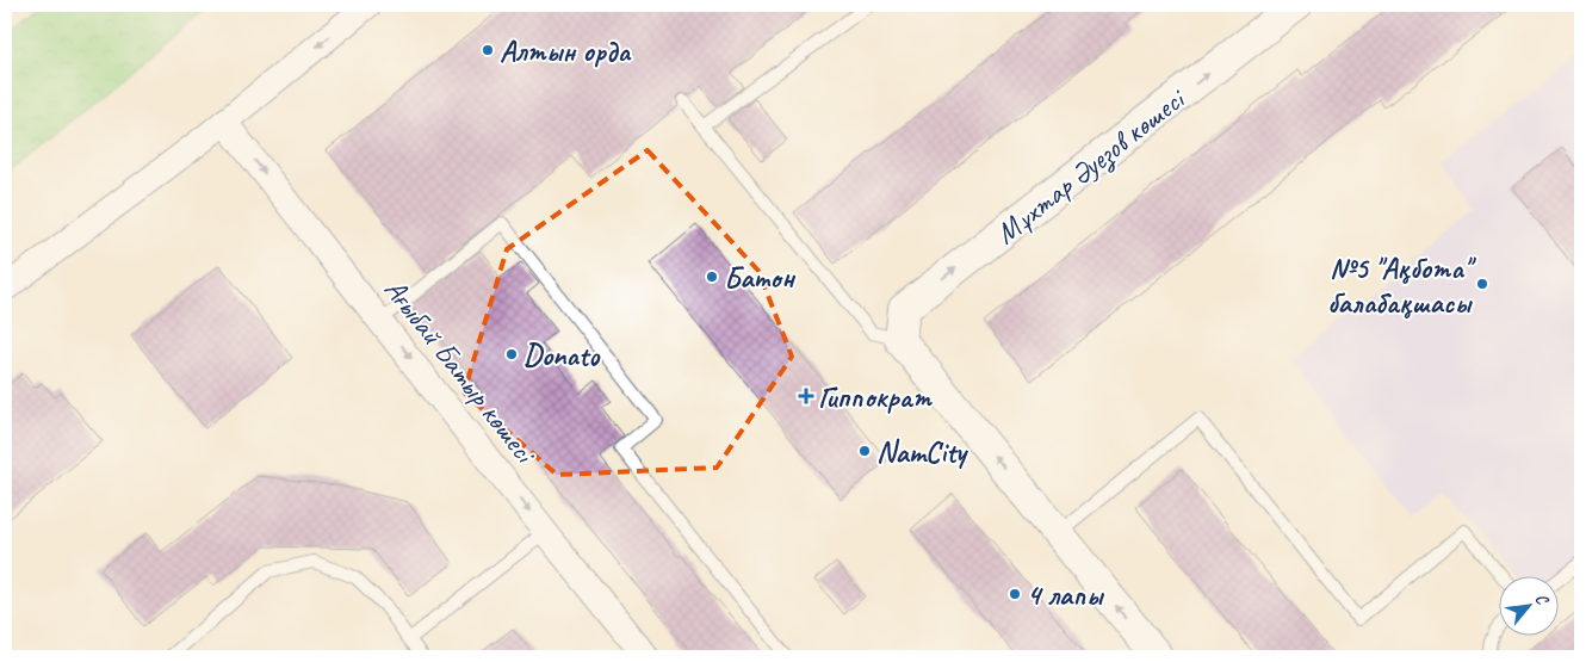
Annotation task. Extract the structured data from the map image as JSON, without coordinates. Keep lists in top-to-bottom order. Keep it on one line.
{"streets":{"street":["Мұхтар Әуезов көшесі","Ағыбай Батыр көшесі"]},"one_way":["Мұхтар Әуезов көшесі","Ағыбай Батыр көшесі"],"places":{"other":["Алтын орда","Батон","№5 \"Ақбота\" балабақшасы","Donato","NamCity","4 лапы"],"health":["Гиппократ"]},"north":"top right"}
